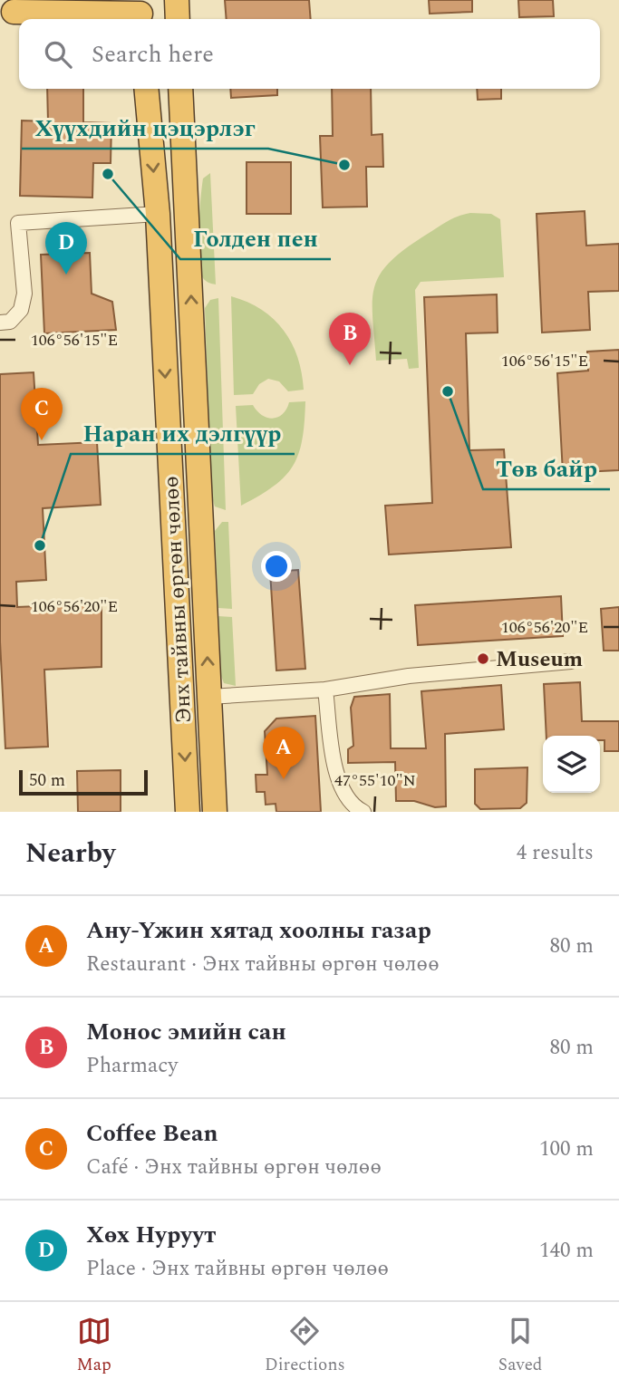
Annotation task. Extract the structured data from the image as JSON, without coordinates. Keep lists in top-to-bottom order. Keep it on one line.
{"streets":{"highway":["Энх тайвны өргөн чөлөө"]},"places":["Хүүхдийн цэцэрлэг","Голден пен","Төв байр","Наран их дэлгүүр","Museum"],"scale_bar":"50 m","page":{"search":"Search here","pins":["D","B","C","A"],"scale":"50 m","heading":["Nearby","4 results"],"list":[{"mark":"A","name":"Ану-Үжин хятад хоолны газар","note":"Restaurant · Энх тайвны өргөн чөлөө","value":"80 m"},{"mark":"B","name":"Монос эмийн сан","note":"Pharmacy","value":"80 m"},{"mark":"C","name":"Coffee Bean","note":"Café · Энх тайвны өргөн чөлөө","value":"100 m"},{"mark":"D","name":"Хөх Нуруут","note":"Place · Энх тайвны өргөн чөлөө","value":"140 m"}],"nav":["Map","Directions","Saved"]},"coordinates":["106°56'15\"E","106°56'20\"E","47°55'10\"N"]}
